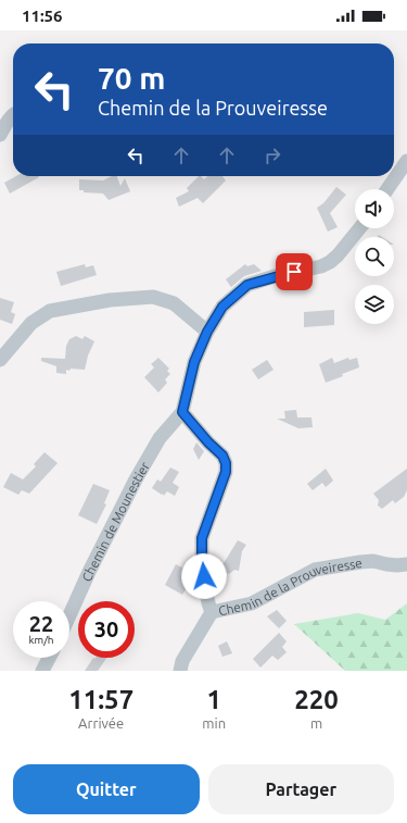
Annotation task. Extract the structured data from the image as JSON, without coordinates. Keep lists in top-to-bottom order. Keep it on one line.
{"streets":{"street":["Chemin de Mounestier","Chemin de la Prouveiresse"]},"crossings":[["Chemin de Mounestier","Chemin de la Prouveiresse"]],"page":{"status":"11:56","turn":["70 m","Chemin de la Prouveiresse"],"speed":"22 km/h","limit":"30","eta":["11:57","Arrivée","1","min","220","m"],"buttons":["Quitter","Partager"]}}
